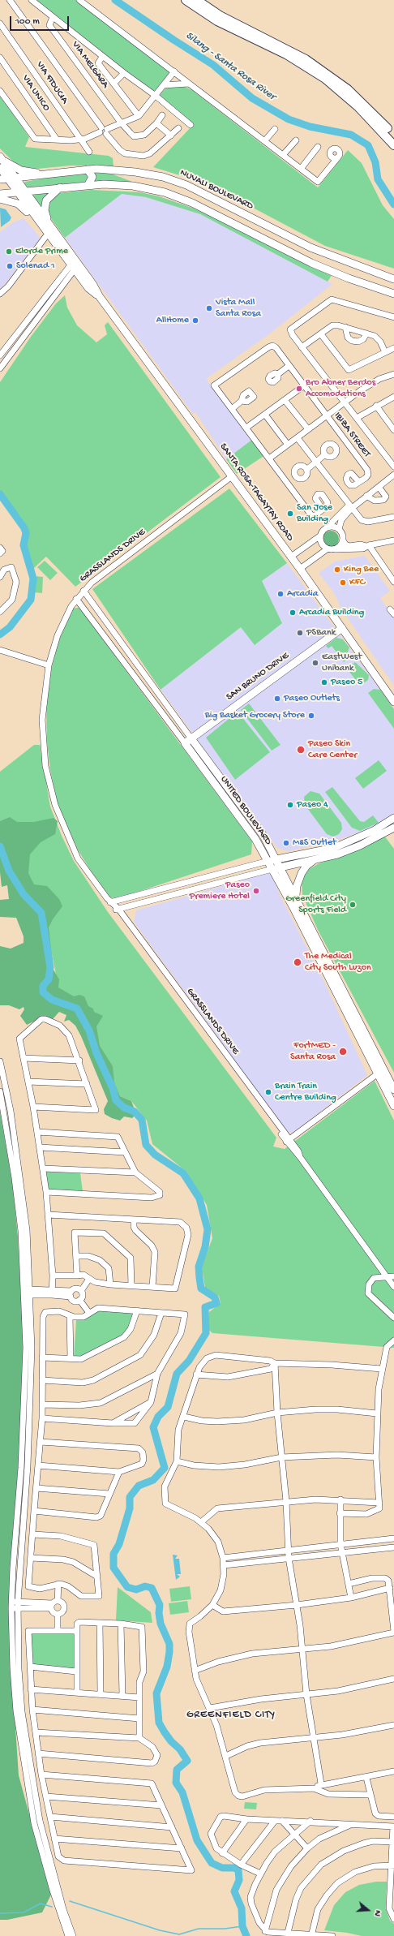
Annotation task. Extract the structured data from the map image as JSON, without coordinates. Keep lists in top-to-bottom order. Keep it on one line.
{"streets":{"main road":["NUVALI BOULEVARD","SANTA ROSA-TAGAYTAY ROAD","SAN BRUNO DRIVE","UNITED BOULEVARD"],"street":["VIA MELGARA","VIA FIDUCIA","VIA UNICO","IBIZA STREET","GRASSLANDS DRIVE"]},"crossings":[["NUVALI BOULEVARD","SANTA ROSA-TAGAYTAY ROAD"],["SANTA ROSA-TAGAYTAY ROAD","GRASSLANDS DRIVE"],["SANTA ROSA-TAGAYTAY ROAD","SAN BRUNO DRIVE"],["GRASSLANDS DRIVE","UNITED BOULEVARD"],["SAN BRUNO DRIVE","UNITED BOULEVARD"]],"districts":["GREENFIELD CITY"],"water":["Silang - Santa Rosa River"],"places":["Elorde Prime","Solenad 1","Vista Mall Santa Rosa","AllHome","Bro Abner Berdos Accomodations","San Jose Building","King Bee","KFC","Arcadia","Arcadia Building","PSBank","EastWest Unibank","Paseo 5","Paseo Outlets","Big Basket Grocery Store","Paseo Skin Care Center","Paseo 4","M&S Outlet","Paseo Premiere Hotel","Greenfield City Sports Field","The Medical City South Luzon","FortMED - Santa Rosa","Brain Train Centre Building"],"scale_bar":"100 m","north":"right"}
